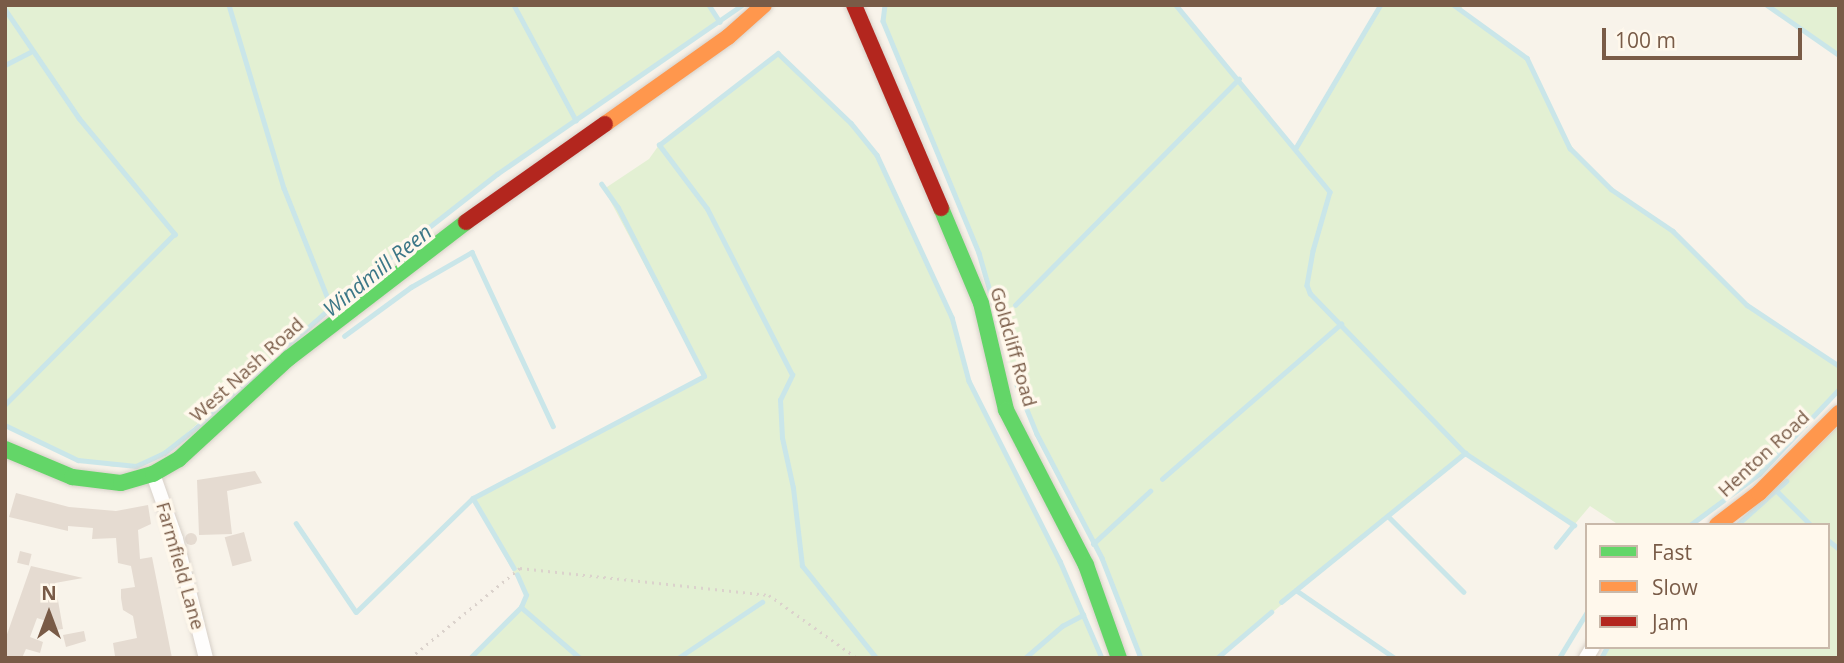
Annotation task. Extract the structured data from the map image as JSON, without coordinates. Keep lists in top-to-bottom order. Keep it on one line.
{"streets":{"street":["Goldcliff Road","West Nash Road","Henton Road","Farmfield Lane"]},"crossings":[["West Nash Road","Farmfield Lane"]],"water":["Windmill Reen"],"legend":["Fast","Slow","Jam"],"scale_bar":"100 m","north":"top"}
